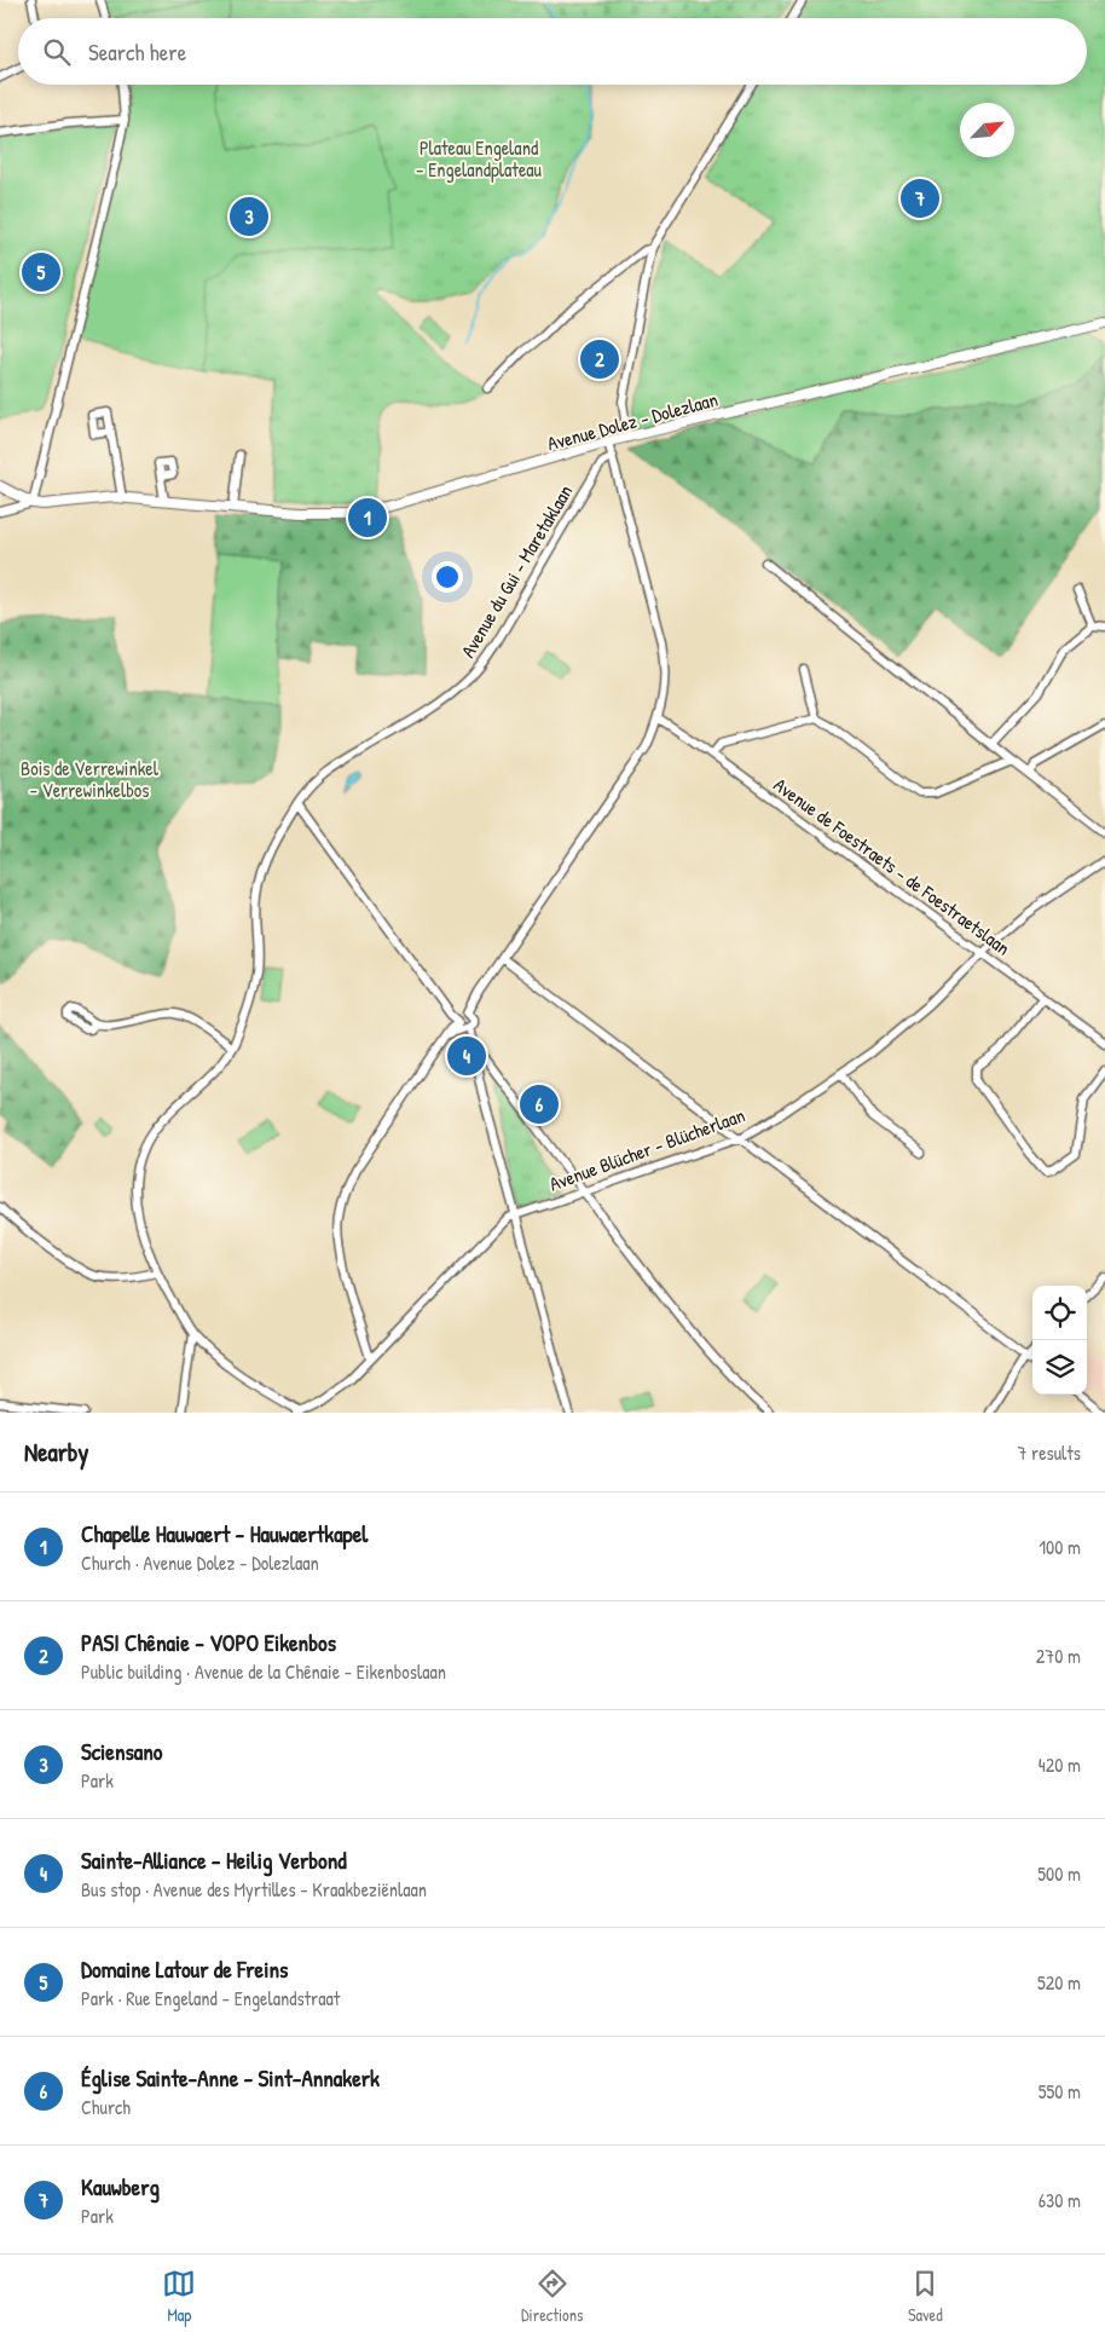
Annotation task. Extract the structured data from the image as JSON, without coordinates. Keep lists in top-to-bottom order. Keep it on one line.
{"streets":{"street":["Avenue Dolez - Dolezlaan","Avenue du Gui - Maretaklaan","Avenue de Foestraets - de Foestraetslaan","Avenue Blücher - Blücherlaan"]},"crossings":[["Avenue du Gui - Maretaklaan","Avenue Blücher - Blücherlaan"],["Avenue de Foestraets - de Foestraetslaan","Avenue Blücher - Blücherlaan"]],"parks":["Plateau Engeland - Engelandplateau","Bois de Verrewinkel - Verrewinkelbos"],"north":"top right","page":{"search":"Search here","pins":["7","3","5","2","1","4","6"],"heading":["Nearby","7 results"],"list":[{"mark":"1","name":"Chapelle Hauwaert - Hauwaertkapel","note":"Church · Avenue Dolez - Dolezlaan","value":"100 m"},{"mark":"2","name":"PASI Chênaie - VOPO Eikenbos","note":"Public building · Avenue de la Chênaie - Eikenboslaan","value":"270 m"},{"mark":"3","name":"Sciensano","note":"Park","value":"420 m"},{"mark":"4","name":"Sainte-Alliance - Heilig Verbond","note":"Bus stop · Avenue des Myrtilles - Kraakbeziënlaan","value":"500 m"},{"mark":"5","name":"Domaine Latour de Freins","note":"Park · Rue Engeland - Engelandstraat","value":"520 m"},{"mark":"6","name":"Église Sainte-Anne - Sint-Annakerk","note":"Church","value":"550 m"},{"mark":"7","name":"Kauwberg","note":"Park","value":"630 m"}],"nav":["Map","Directions","Saved"]}}
